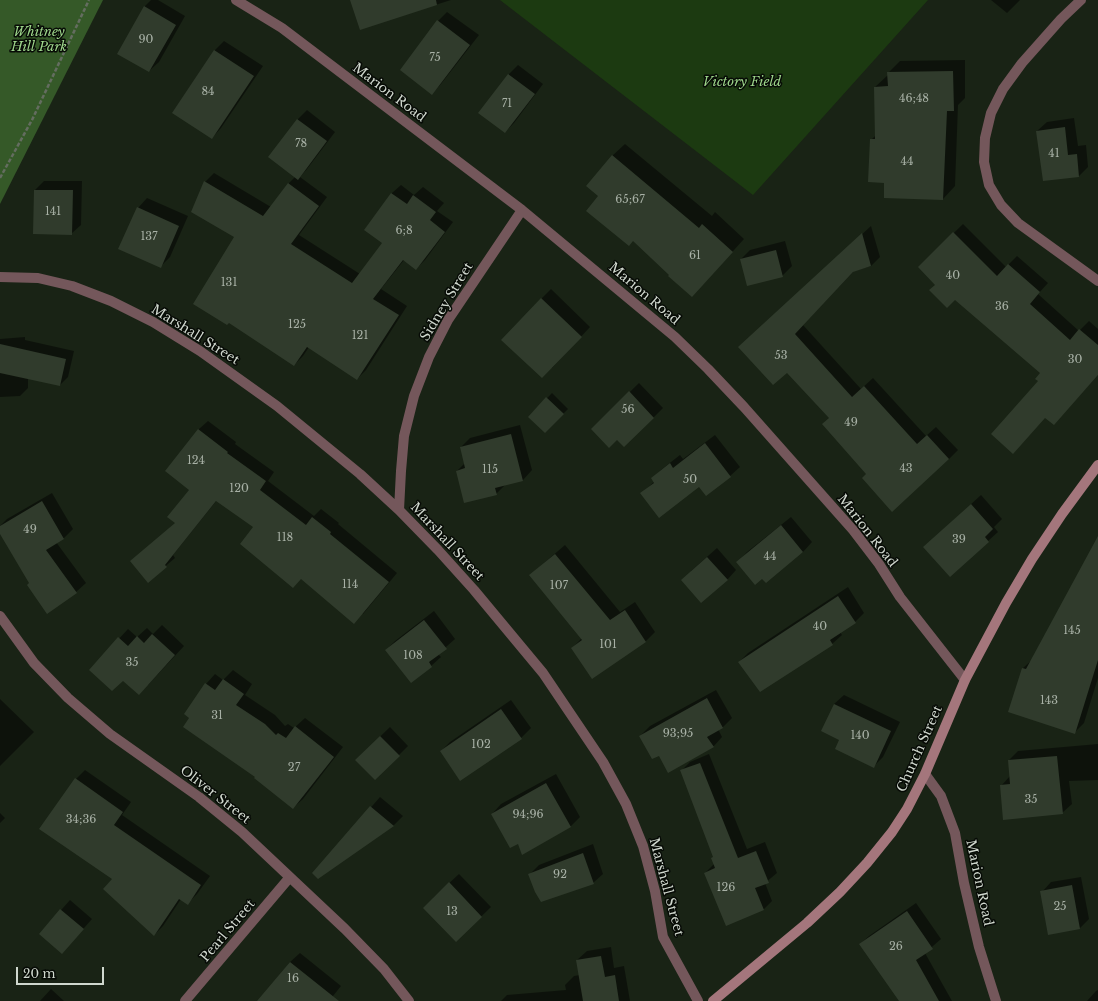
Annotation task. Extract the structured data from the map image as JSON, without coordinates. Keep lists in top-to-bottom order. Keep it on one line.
{"streets":{"street":["Marion Road","Sidney Street","Marshall Street","Church Street","Oliver Street","Pearl Street"]},"crossings":[["Marion Road","Sidney Street"],["Marion Road","Church Street"],["Sidney Street","Marshall Street"],["Oliver Street","Pearl Street"]],"parks":["Whitney Hill Park","Victory Field"],"house_numbers":["90","75","84","46;48","71","78","41","44","65;67","141","6;8","137","61","40","131","36","125","121","53","30","56","49","124","43","115","50","120","49","118","39","44","114","107","40","145","101","108","35","143","31","93;95","140","102","27","35","94;96","34;36","92","126","25","13","26","16"],"scale_bar":"20 m"}
